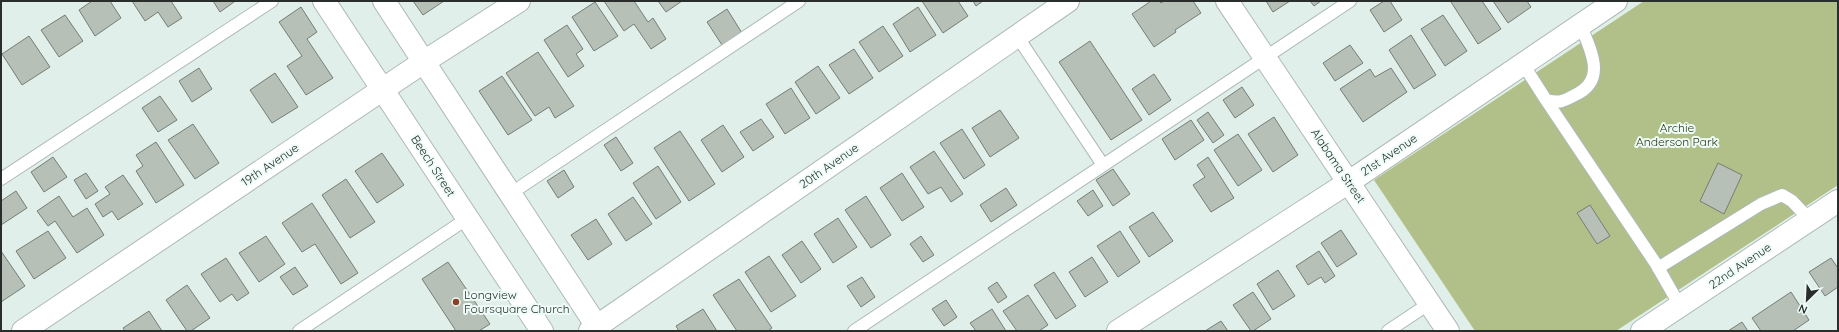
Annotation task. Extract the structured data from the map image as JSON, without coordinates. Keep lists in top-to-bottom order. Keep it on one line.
{"streets":{"street":["21st Avenue","19th Avenue","Beech Street","20th Avenue","Alabama Street","22nd Avenue"]},"crossings":[["21st Avenue","Alabama Street"],["19th Avenue","Beech Street"]],"parks":["Archie Anderson Park"],"places":["Longview Foursquare Church"],"north":"bottom left"}
